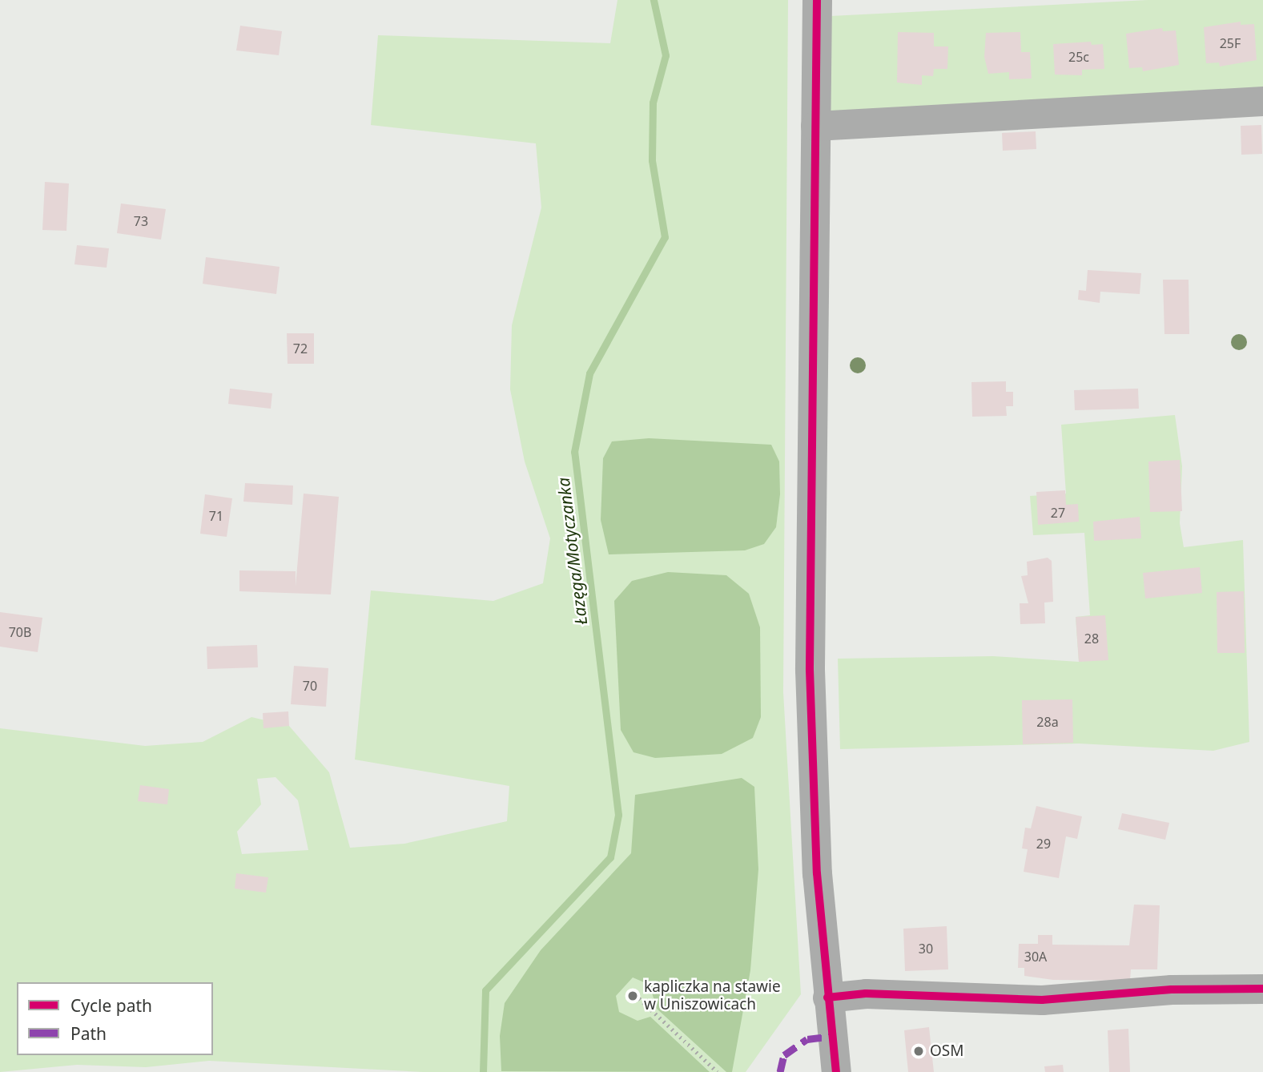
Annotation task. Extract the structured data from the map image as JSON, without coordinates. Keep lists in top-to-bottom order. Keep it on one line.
{"water":["Łazęga/Motyczanka"],"places":["kapliczka na stawie w Uniszowicach","OSM"],"house_numbers":["25F","25c","73","72","27","71","70B","28","70","28a","29","30","30A"],"legend":["Cycle path","Path"]}
